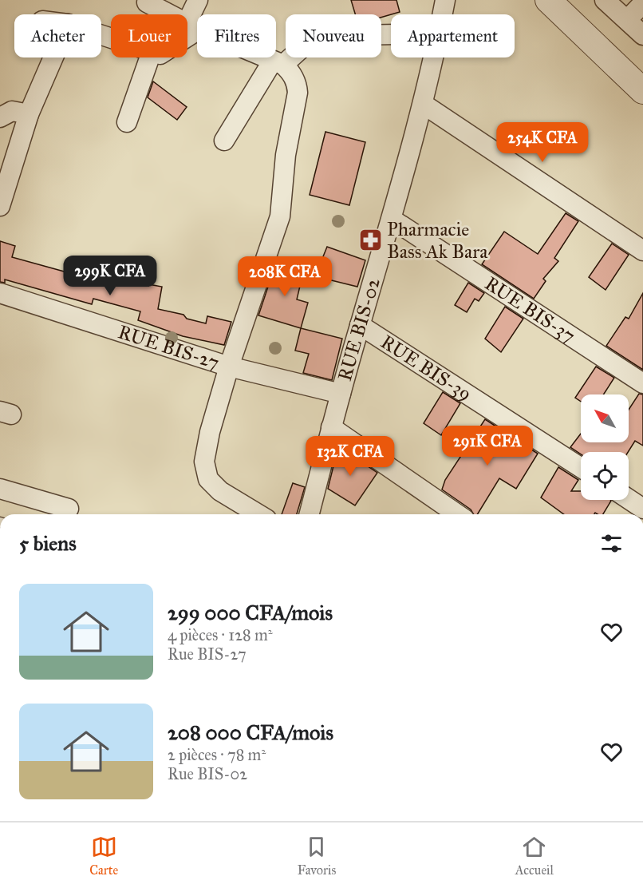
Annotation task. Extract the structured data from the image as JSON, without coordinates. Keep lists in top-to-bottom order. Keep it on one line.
{"streets":{"street":["RUE BIS-37","RUE BIS-02","RUE BIS-27","RUE BIS-39"]},"crossings":[["RUE BIS-37","RUE BIS-02"],["RUE BIS-02","RUE BIS-27"],["RUE BIS-02","RUE BIS-39"]],"places":{"pharmacy":["Pharmacie Bass Ak Bara"]},"north":"top left","page":{"chip":["Acheter","Louer","Filtres","Nouveau","Appartement"],"price":["254K CFA","299K CFA","208K CFA","291K CFA","132K CFA"],"heading":"5 biens","list":[{"name":"299 000 CFA/mois","note":"4 pièces · 128 m² · Rue BIS-27"},{"name":"208 000 CFA/mois","note":"2 pièces · 78 m² · Rue BIS-02"}],"tabs":["Carte","Favoris","Accueil"]}}
